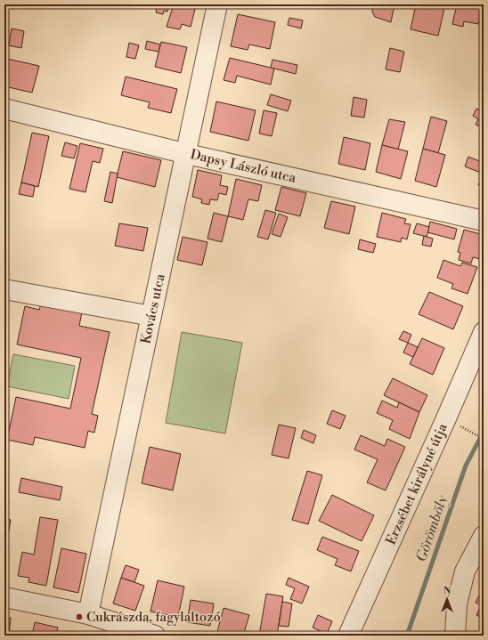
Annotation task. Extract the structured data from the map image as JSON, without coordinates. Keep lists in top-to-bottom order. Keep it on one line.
{"streets":{"street":["Dapsy László utca","Kovács utca","Erzsébet királyné útja"]},"crossings":[["Dapsy László utca","Kovács utca"]],"water":["Görömböly"],"places":["Cukrászda, fagylaltozó"],"north":"top"}
